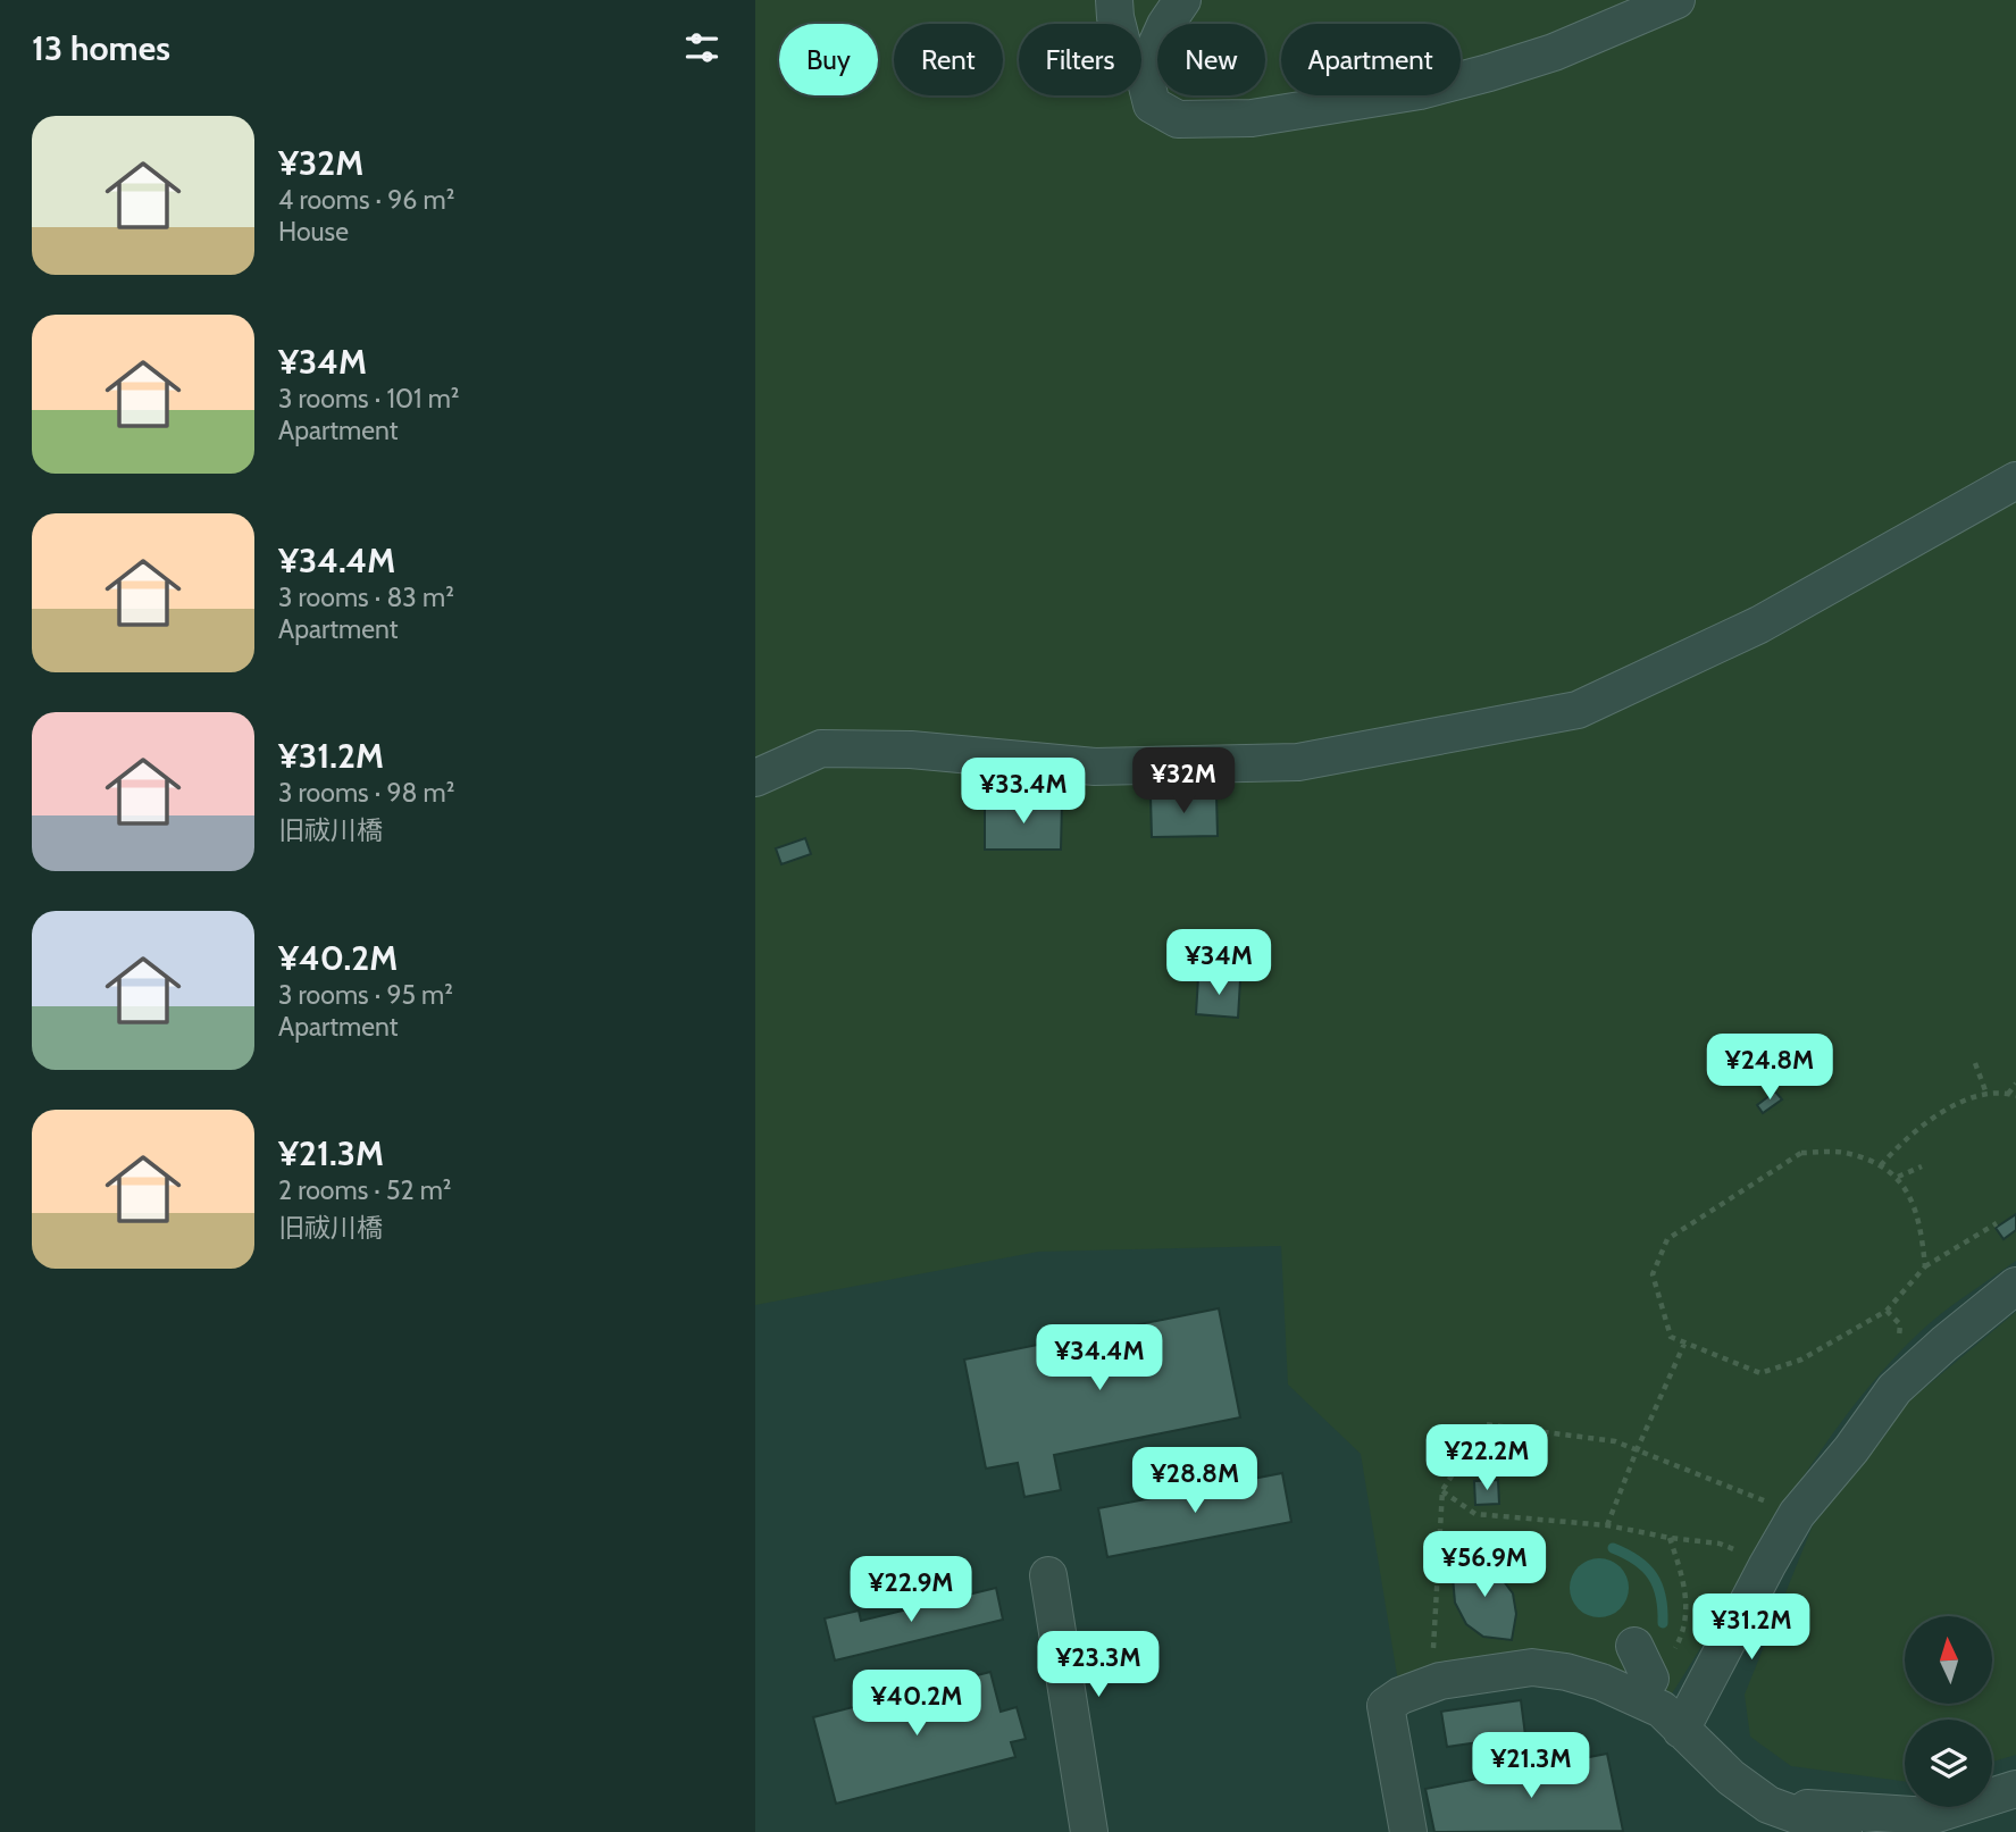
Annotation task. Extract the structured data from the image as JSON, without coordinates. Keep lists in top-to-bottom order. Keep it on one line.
{"north":"top","page":{"heading":"13 homes","chip":["Buy","Rent","Filters","New","Apartment"],"list":[{"name":"¥32M","note":"4 rooms · 96 m² · House"},{"name":"¥34M","note":"3 rooms · 101 m² · Apartment"},{"name":"¥34.4M","note":"3 rooms · 83 m² · Apartment"},{"name":"¥31.2M","note":"3 rooms · 98 m² · 旧祓川橋"},{"name":"¥40.2M","note":"3 rooms · 95 m² · Apartment"},{"name":"¥21.3M","note":"2 rooms · 52 m² · 旧祓川橋"}],"price":["¥32M","¥33.4M","¥34M","¥24.8M","¥34.4M","¥22.2M","¥28.8M","¥56.9M","¥22.9M","¥31.2M","¥23.3M","¥40.2M","¥21.3M"]}}
